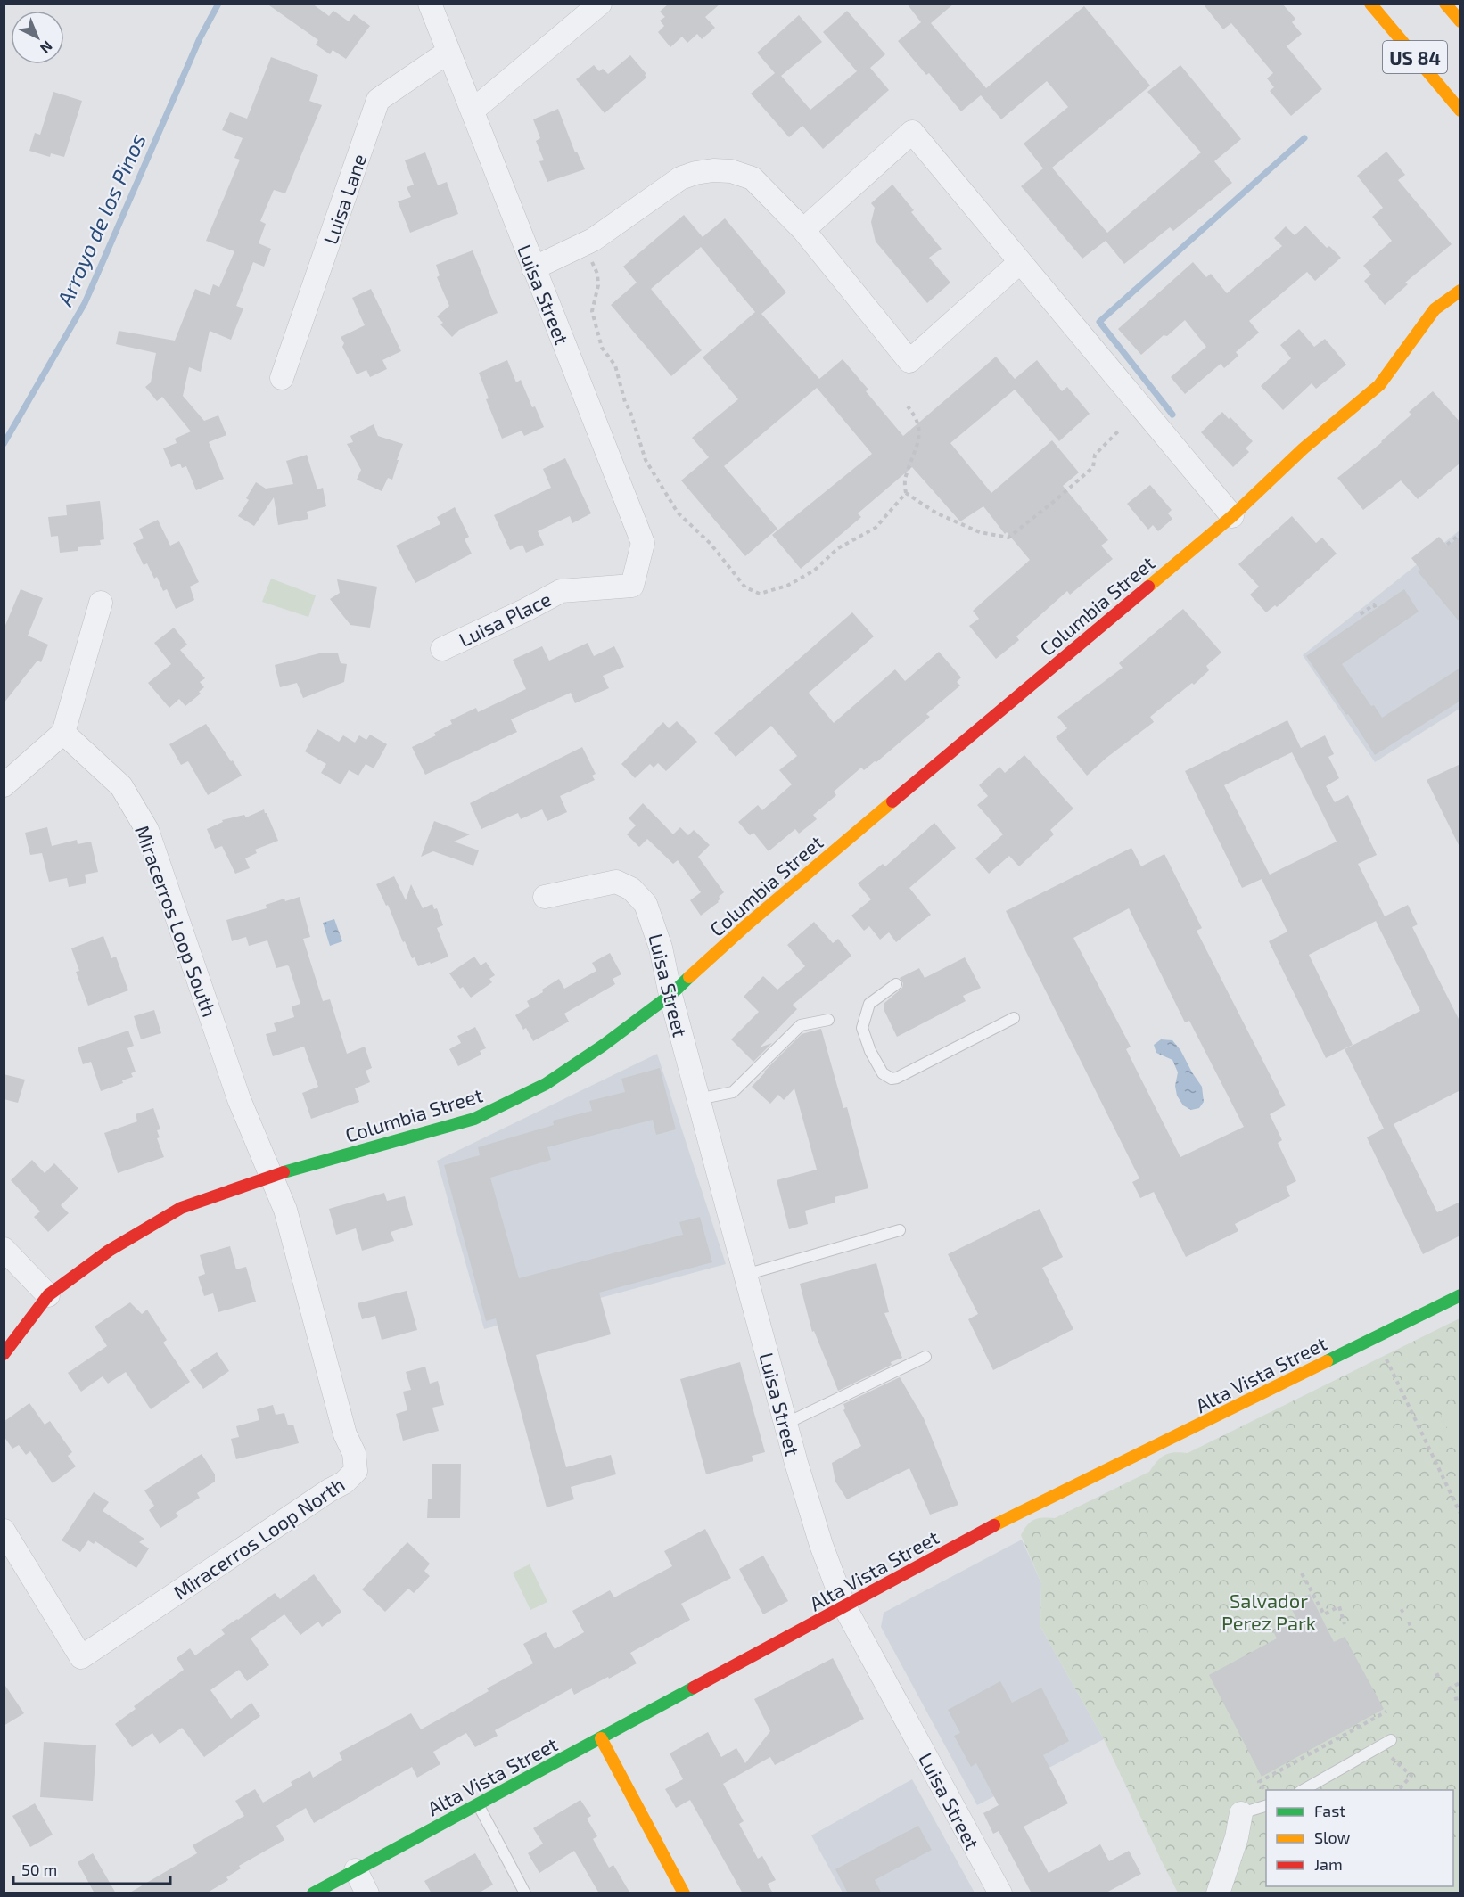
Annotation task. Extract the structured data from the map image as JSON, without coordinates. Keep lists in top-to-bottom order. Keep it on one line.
{"streets":{"main road":["US 84","Columbia Street","Alta Vista Street"],"street":["Luisa Lane","Luisa Street","Luisa Place","Miracerros Loop South","Miracerros Loop North"]},"crossings":[["Luisa Lane","Luisa Street"],["Luisa Street","Columbia Street"],["Luisa Street","Luisa Place"],["Luisa Street","Alta Vista Street"],["Columbia Street","Miracerros Loop South"],["Columbia Street","Miracerros Loop North"],["Miracerros Loop South","Miracerros Loop North"]],"water":["Arroyo de los Pinos"],"parks":["Salvador Perez Park"],"legend":["Fast","Slow","Jam"],"scale_bar":"50 m","north":"bottom right"}
